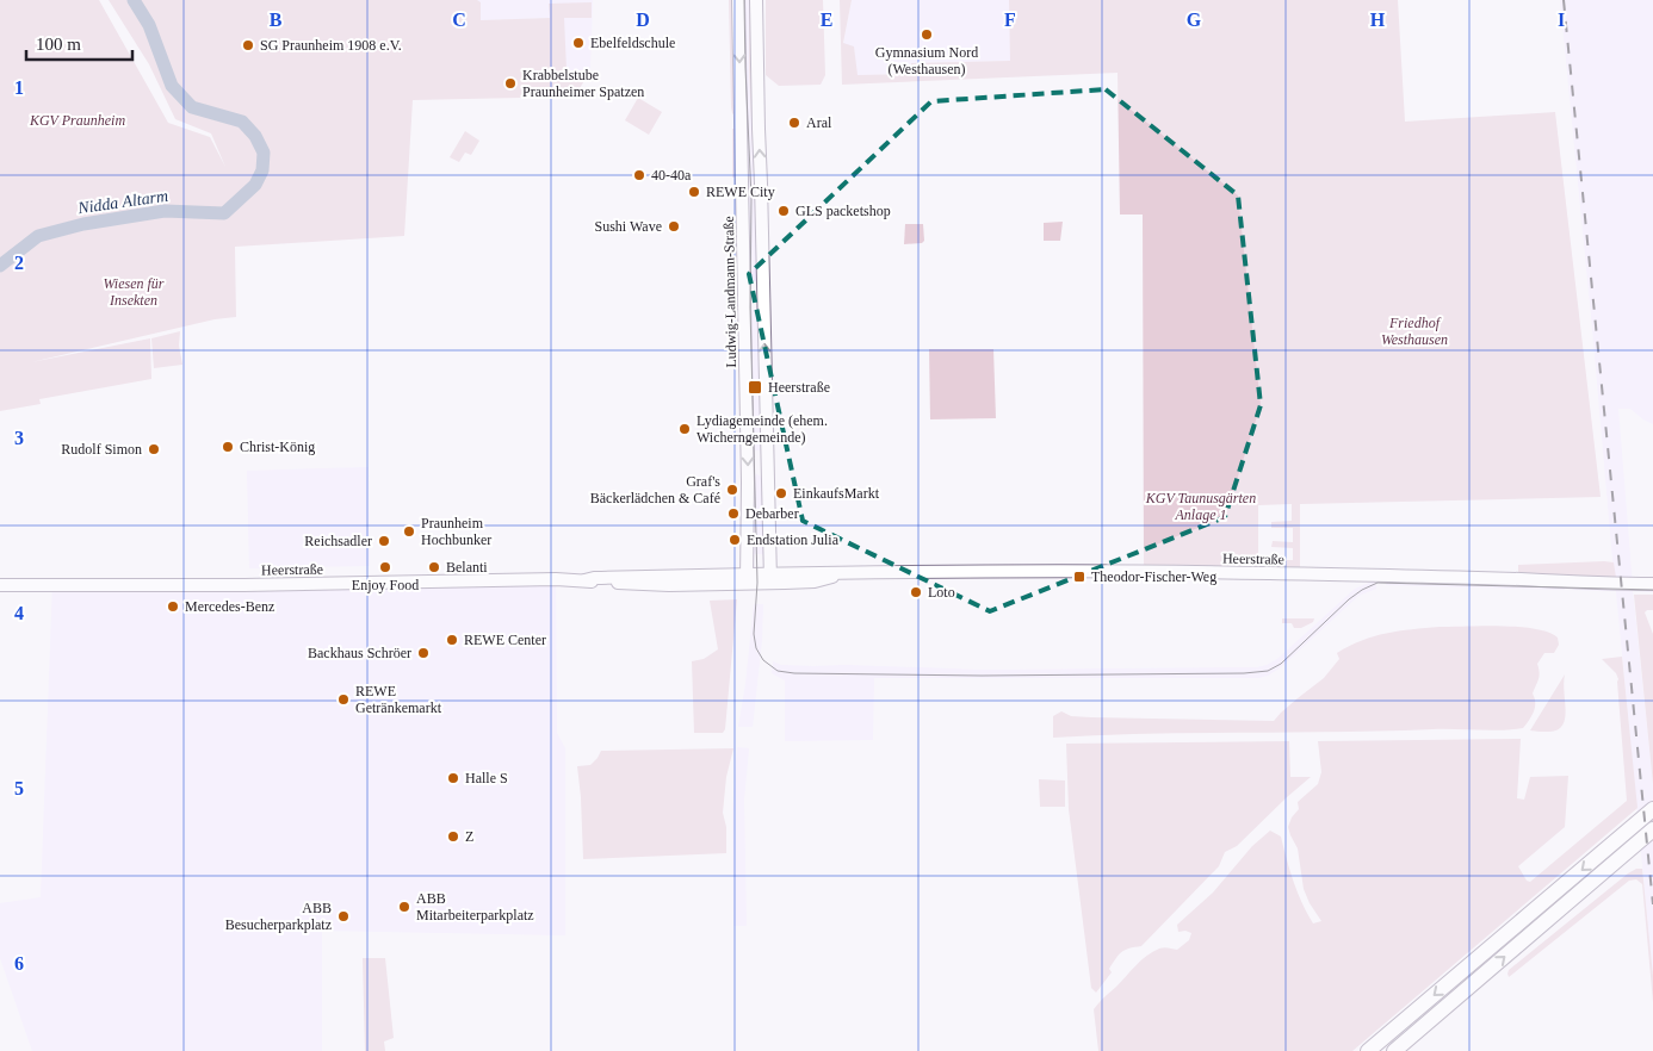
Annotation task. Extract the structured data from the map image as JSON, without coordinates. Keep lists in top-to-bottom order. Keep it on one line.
{"streets":{"main road":["Ludwig-Landmann-Straße","Heerstraße"]},"crossings":[["Ludwig-Landmann-Straße","Heerstraße"]],"water":["Nidda Altarm"],"parks":["KGV Praunheim","Wiesen für Insekten","Friedhof Westhausen","KGV Taunusgärten Anlage 1"],"places":{"other":["Gymnasium Nord (Westhausen)","Ebelfeldschule","SG Praunheim 1908 e.V.","Krabbelstube Praunheimer Spatzen","Aral","40-40a","REWE City","GLS packetshop","Sushi Wave","Lydiagemeinde (ehem. Wicherngemeinde)","Christ-König","Rudolf Simon","Graf's Bäckerlädchen & Café","EinkaufsMarkt","Debarber","Praunheim Hochbunker","Endstation Julia","Reichsadler","Enjoy Food","Belanti","Loto","Mercedes-Benz","REWE Center","Backhaus Schröer","REWE Getränkemarkt","Halle S","Z","ABB Mitarbeiterparkplatz","ABB Besucherparkplatz"],"transit":["Heerstraße","Theodor-Fischer-Weg"]},"scale_bar":"100 m","grid":{"columns":["B","C","D","E","F","G","H","I"],"rows":["1","2","3","4","5","6"]}}
